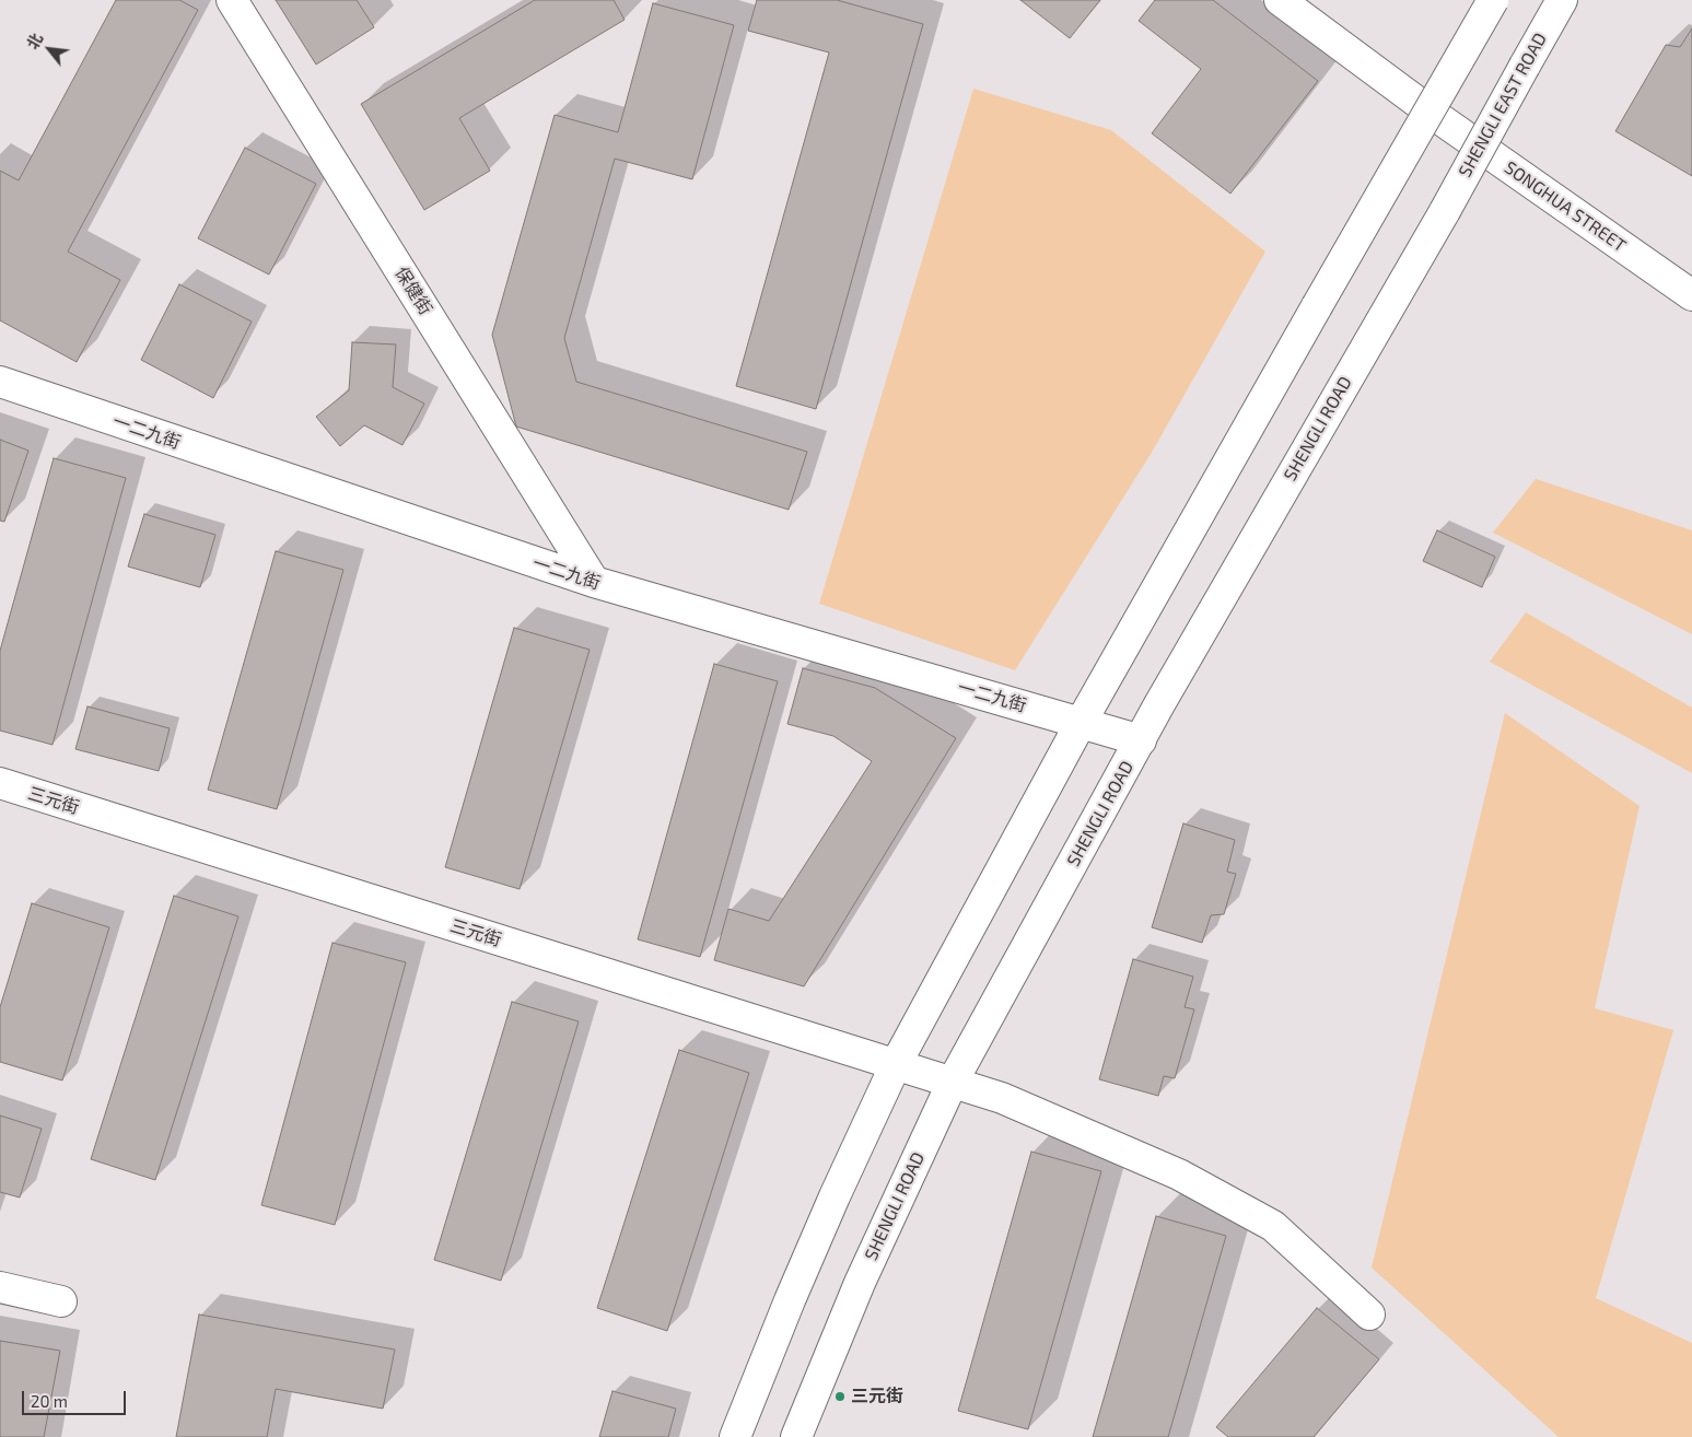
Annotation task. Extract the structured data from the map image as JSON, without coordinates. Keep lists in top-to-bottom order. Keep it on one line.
{"streets":{"street":["SHENGLI EAST ROAD","SONGHUA STREET","保健街","SHENGLI ROAD","一二九街","三元街"]},"crossings":[["SHENGLI EAST ROAD","SHENGLI ROAD"],["保健街","一二九街"],["SHENGLI ROAD","一二九街"],["SHENGLI ROAD","三元街"]],"places":["三元街"],"scale_bar":"20 m","north":"top left"}
